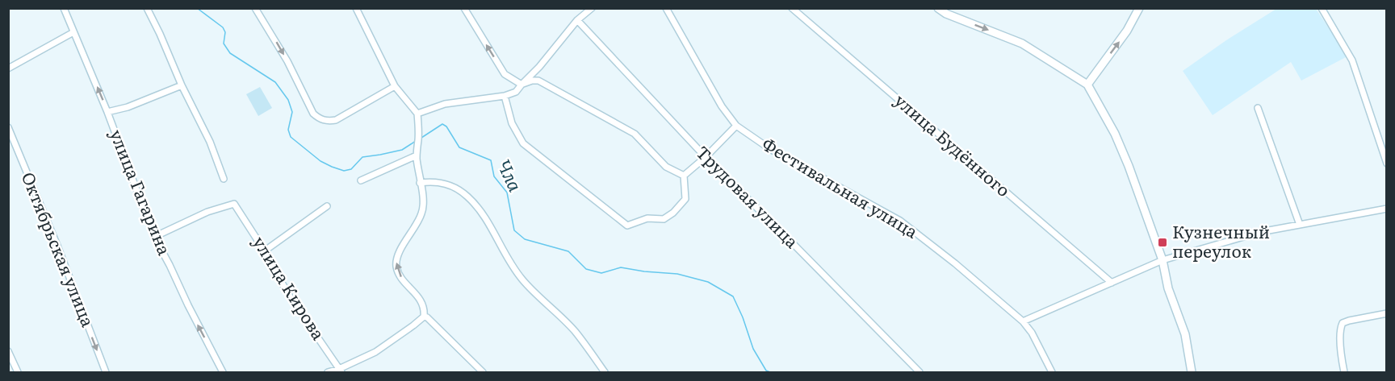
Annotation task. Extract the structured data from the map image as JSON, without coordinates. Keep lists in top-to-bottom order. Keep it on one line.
{"streets":{"street":["улица Будённого","Фестивальная улица","улица Гагарина","Трудовая улица","Октябрьская улица","улица Кирова"]},"crossings":[["улица Гагарина","улица Кирова"]],"one_way":["улица Гагарина","Октябрьская улица"],"water":["Чла"],"places":{"transit":["Кузнечный переулок"]}}
